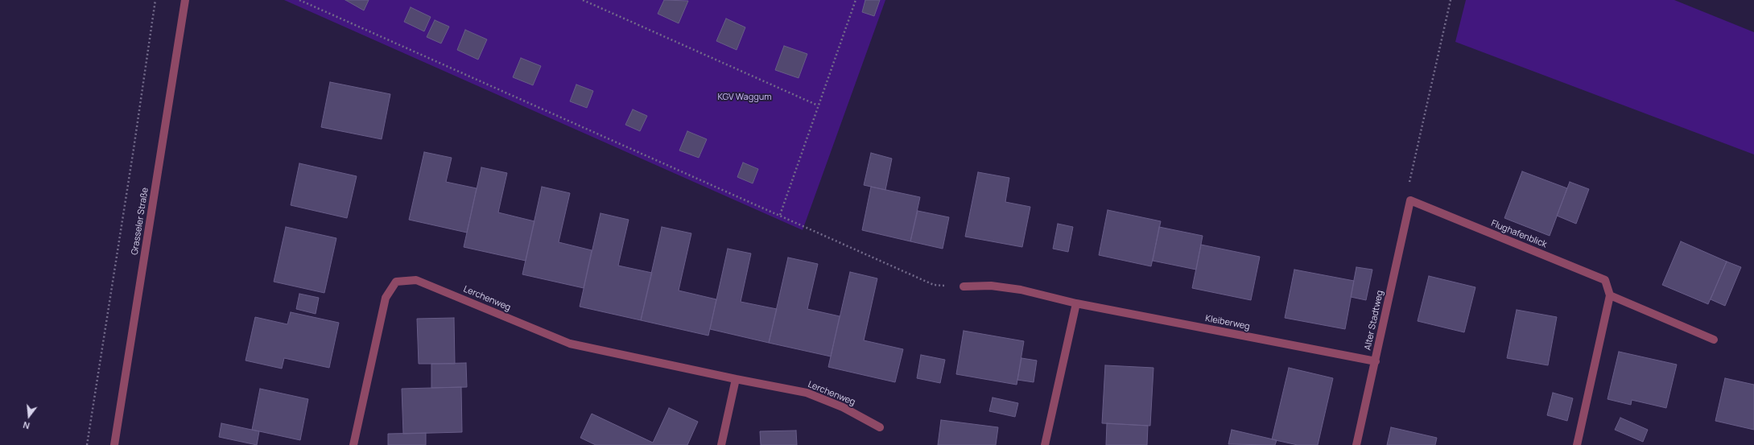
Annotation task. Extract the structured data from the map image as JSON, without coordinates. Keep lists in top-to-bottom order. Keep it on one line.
{"streets":{"street":["Grasseler Straße","Flughafenblick","Lerchenweg","Alter Stadtweg","Kleiberweg"]},"crossings":[["Flughafenblick","Alter Stadtweg"],["Alter Stadtweg","Kleiberweg"]],"parks":["KGV Waggum"],"north":"bottom"}
